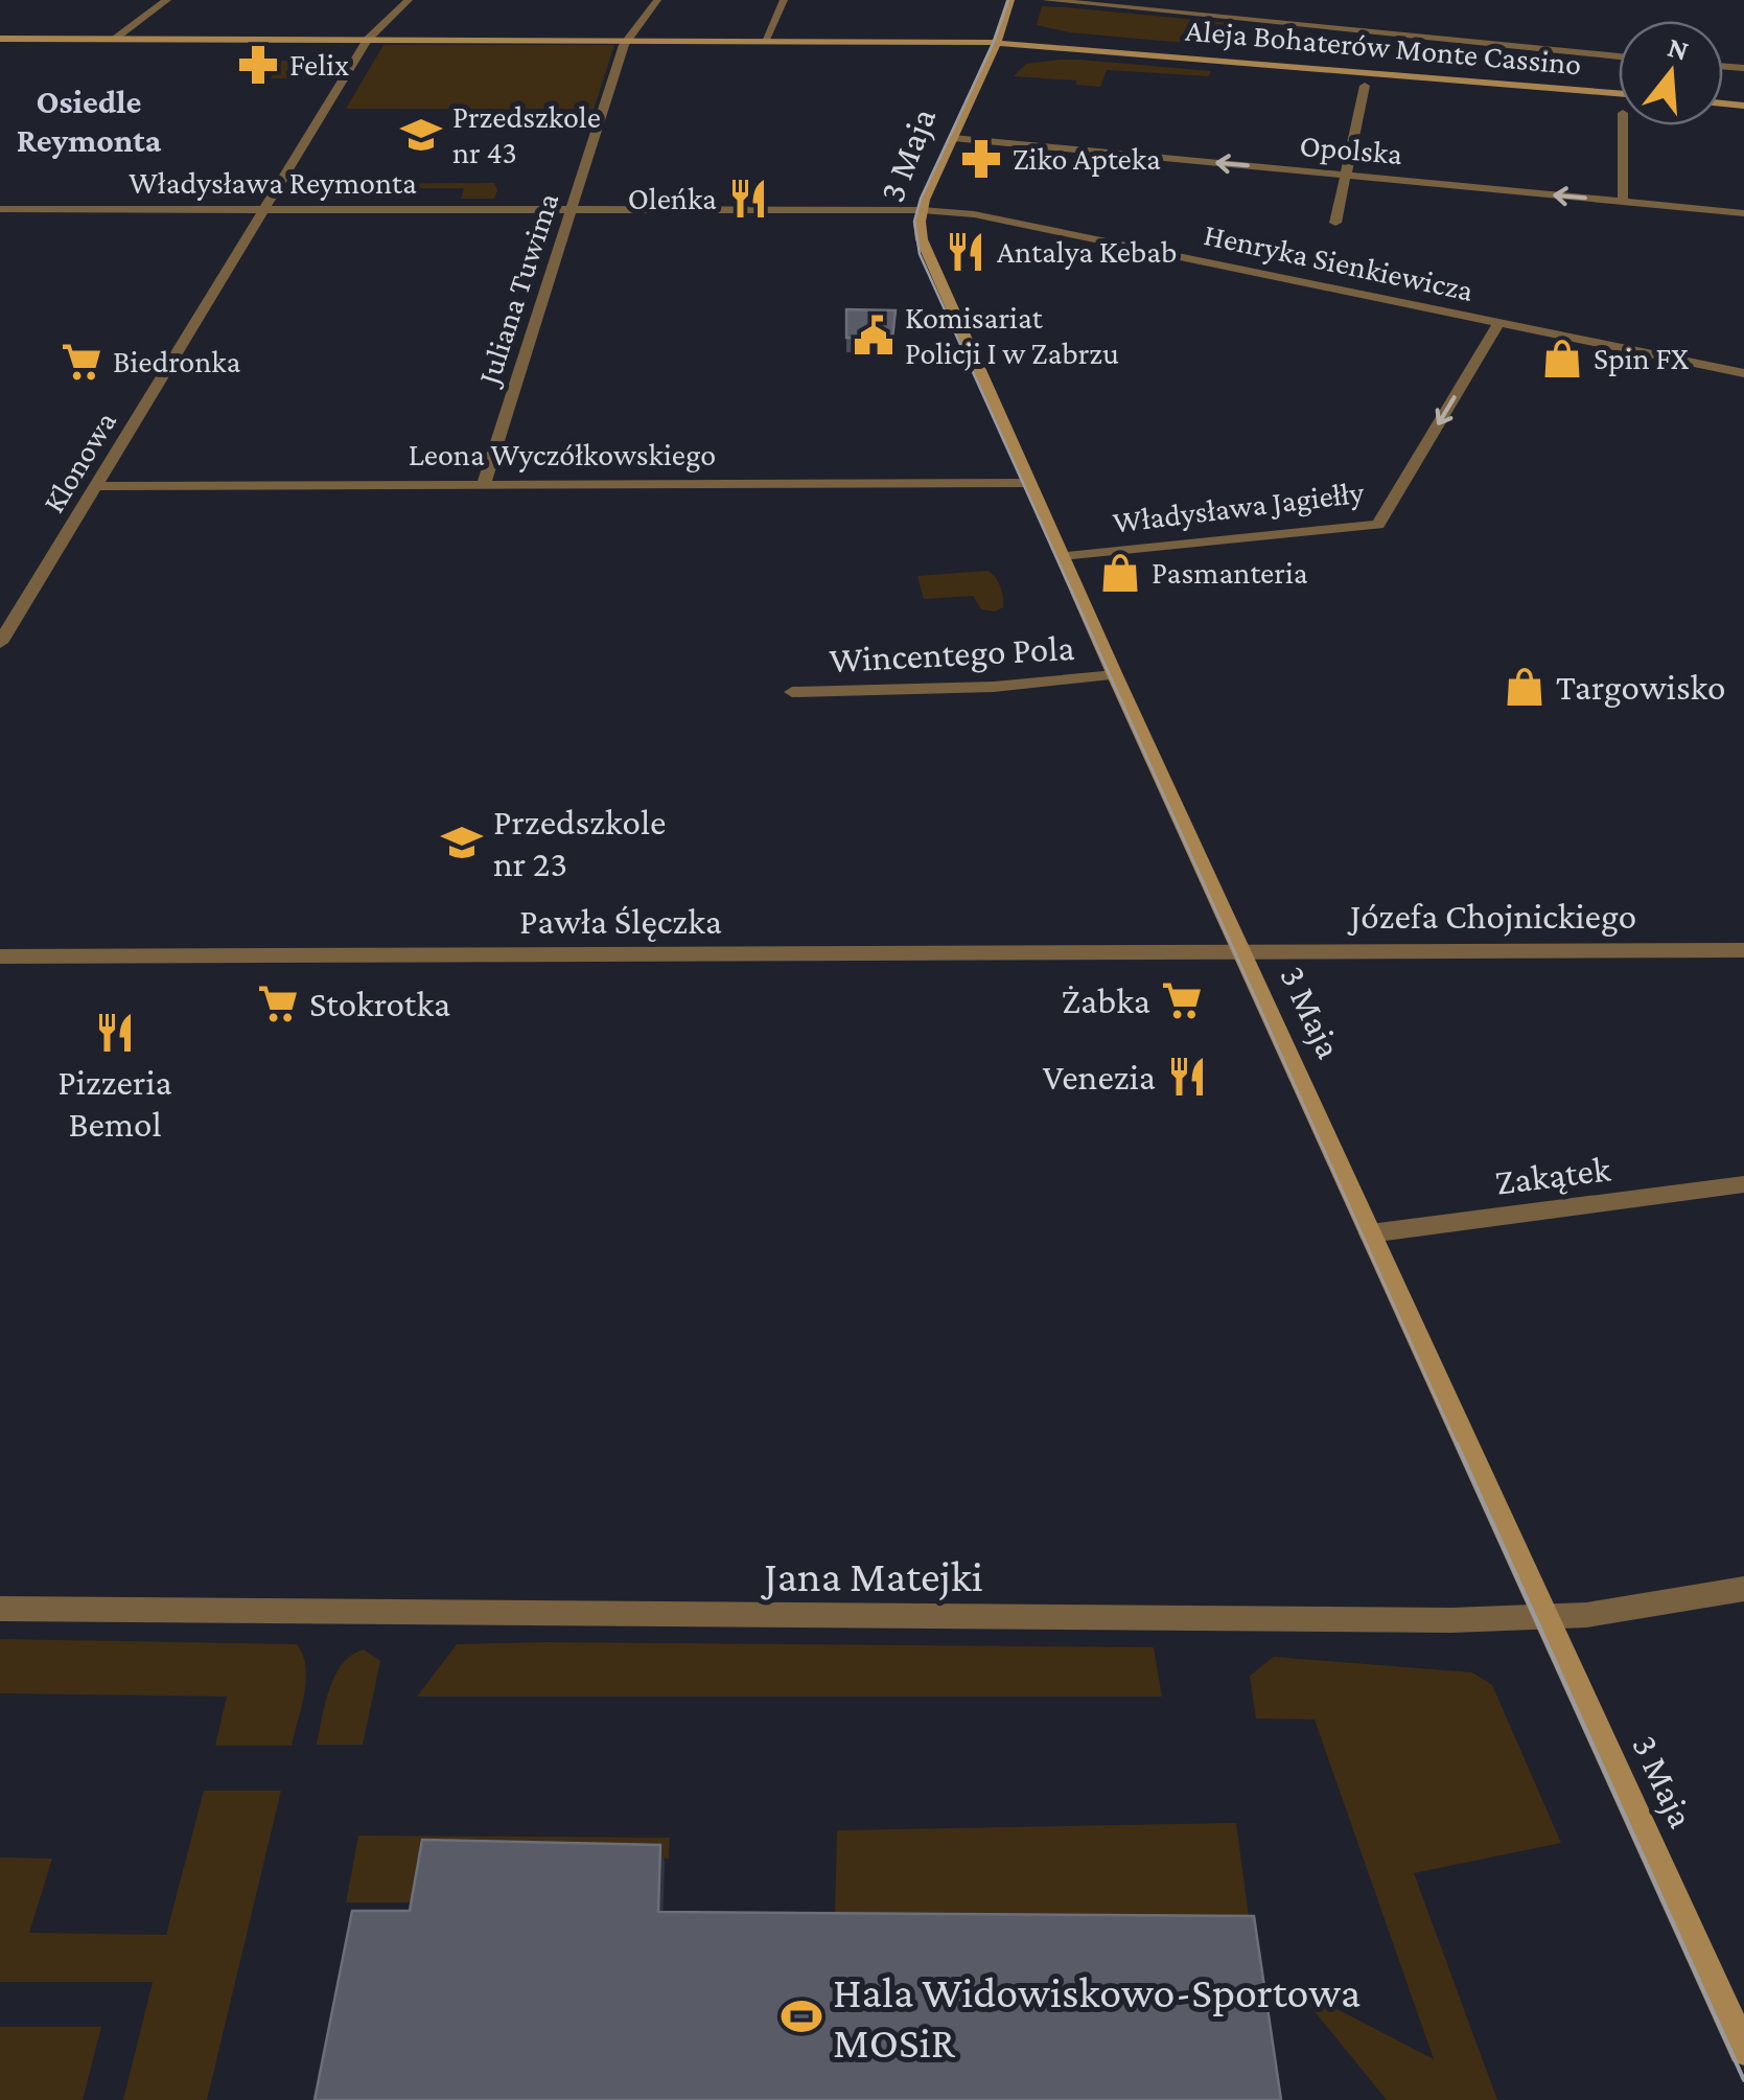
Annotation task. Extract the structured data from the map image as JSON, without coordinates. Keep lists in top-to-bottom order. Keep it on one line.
{"streets":{"street":["Aleja Bohaterów Monte Cassino","Opolska","3 Maja","Władysława Reymonta","Henryka Sienkiewicza","Juliana Tuwima","Leona Wyczółkowskiego","Klonowa","Władysława Jagiełły","Wincentego Pola","Józefa Chojnickiego","Pawła Ślęczka","Zakątek","Jana Matejki"]},"crossings":[["Aleja Bohaterów Monte Cassino","3 Maja"],["Aleja Bohaterów Monte Cassino","Juliana Tuwima"],["Aleja Bohaterów Monte Cassino","Klonowa"],["Opolska","3 Maja"],["3 Maja","Władysława Reymonta"],["3 Maja","Henryka Sienkiewicza"],["3 Maja","Leona Wyczółkowskiego"],["3 Maja","Władysława Jagiełły"],["3 Maja","Wincentego Pola"],["3 Maja","Józefa Chojnickiego"],["3 Maja","Pawła Ślęczka"],["3 Maja","Zakątek"],["3 Maja","Jana Matejki"],["Władysława Reymonta","Henryka Sienkiewicza"],["Władysława Reymonta","Juliana Tuwima"],["Władysława Reymonta","Klonowa"],["Henryka Sienkiewicza","Władysława Jagiełły"],["Juliana Tuwima","Leona Wyczółkowskiego"],["Leona Wyczółkowskiego","Klonowa"],["Józefa Chojnickiego","Pawła Ślęczka"]],"one_way":["Władysława Jagiełły"],"districts":["Osiedle Reymonta"],"places":{"pharmacy":["Felix","Ziko Apteka"],"school or university":["Przedszkole nr 43","Przedszkole nr 23"],"restaurant":["Oleńka","Antalya Kebab","Pizzeria Bemol","Venezia"],"public building":["Komisariat Policji I w Zabrzu"],"shop":["Spin FX","Pasmanteria","Targowisko"],"supermarket":["Biedronka","Żabka","Stokrotka"],"sports":["Hala Widowiskowo-Sportowa MOSiR"]},"north":"top"}
